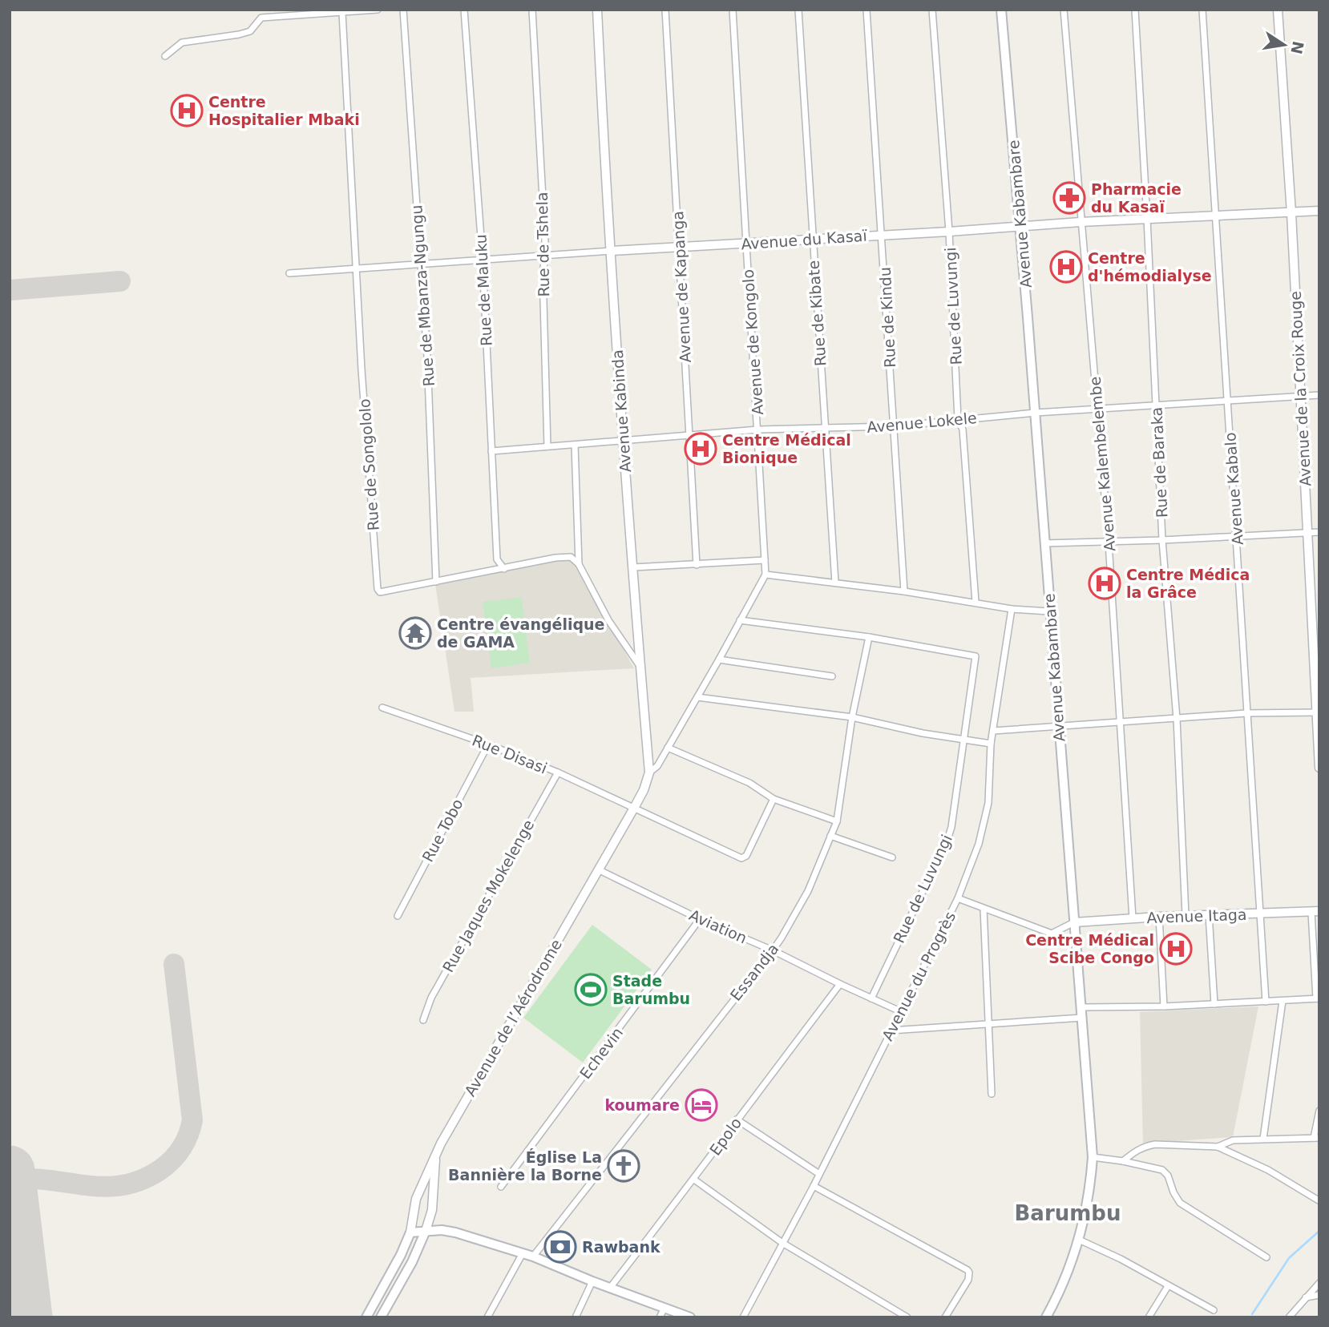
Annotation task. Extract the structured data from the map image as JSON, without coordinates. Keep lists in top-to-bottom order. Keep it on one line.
{"streets":{"main road":["Avenue Kabambare","Avenue de l’Aérodrome"],"street":["Avenue du Kasaï","Rue de Tshela","Avenue de Kapanga","Rue de Maluku","Rue de Mbanza-Ngungu","Rue de Luvungi","Rue de Kibate","Rue de Kindu","Avenue de Kongolo","Avenue de la Croix Rouge","Avenue Kabinda","Avenue Lokele","Rue de Baraka","Avenue Kalembelembe","Rue de Songololo","Avenue Kabalo","Rue Disasi","Rue Tobo","Rue Jaques Mokelenge","Avenue Itaga","Aviation","Essandja","Avenue du Progrès","Echevin","Epolo"]},"crossings":[["Avenue Kabambare","Avenue du Kasaï"],["Avenue Kabambare","Avenue Lokele"],["Avenue Kabambare","Avenue Itaga"],["Avenue du Kasaï","Rue de Tshela"],["Avenue du Kasaï","Avenue de Kapanga"],["Avenue du Kasaï","Rue de Maluku"],["Avenue du Kasaï","Rue de Mbanza-Ngungu"],["Avenue du Kasaï","Rue de Luvungi"],["Avenue du Kasaï","Rue de Kibate"],["Avenue du Kasaï","Rue de Kindu"],["Avenue du Kasaï","Avenue de Kongolo"],["Avenue du Kasaï","Avenue de la Croix Rouge"],["Avenue du Kasaï","Avenue Kabinda"],["Avenue du Kasaï","Rue de Baraka"],["Avenue du Kasaï","Avenue Kalembelembe"],["Avenue du Kasaï","Rue de Songololo"],["Avenue du Kasaï","Avenue Kabalo"],["Rue de Tshela","Avenue Lokele"],["Avenue de Kapanga","Avenue Lokele"],["Rue de Maluku","Avenue Lokele"],["Rue de Maluku","Rue de Songololo"],["Rue de Mbanza-Ngungu","Rue de Songololo"],["Rue de Luvungi","Avenue Lokele"],["Rue de Luvungi","Aviation"],["Rue de Luvungi","Essandja"],["Rue de Kibate","Avenue Lokele"],["Rue de Kindu","Avenue Lokele"],["Avenue de Kongolo","Avenue Lokele"],["Avenue de la Croix Rouge","Avenue Lokele"],["Avenue Kabinda","Avenue Lokele"],["Avenue Kabinda","Rue Disasi"],["Avenue Kabinda","Avenue de l’Aérodrome"],["Avenue Lokele","Rue de Baraka"],["Avenue Lokele","Avenue Kalembelembe"],["Avenue Lokele","Avenue Kabalo"],["Rue de Baraka","Avenue Itaga"],["Avenue Kalembelembe","Avenue Itaga"],["Avenue Kabalo","Avenue Itaga"],["Rue Disasi","Rue Tobo"],["Rue Disasi","Rue Jaques Mokelenge"],["Rue Disasi","Avenue de l’Aérodrome"],["Aviation","Essandja"],["Aviation","Avenue du Progrès"],["Aviation","Avenue de l’Aérodrome"],["Aviation","Echevin"],["Aviation","Epolo"]],"districts":["Barumbu"],"places":{"hospital":["Centre Hospitalier Mbaki","Centre d'hémodialyse","Centre Médical Bionique","Centre Médica la Grâce","Centre Médical Scibe Congo"],"pharmacy":["Pharmacie du Kasaï"],"temple":["Centre évangélique de GAMA"],"sports":["Stade Barumbu"],"hotel":["koumare"],"church":["Église La Bannière la Borne"],"bank":["Rawbank"]},"north":"right"}
